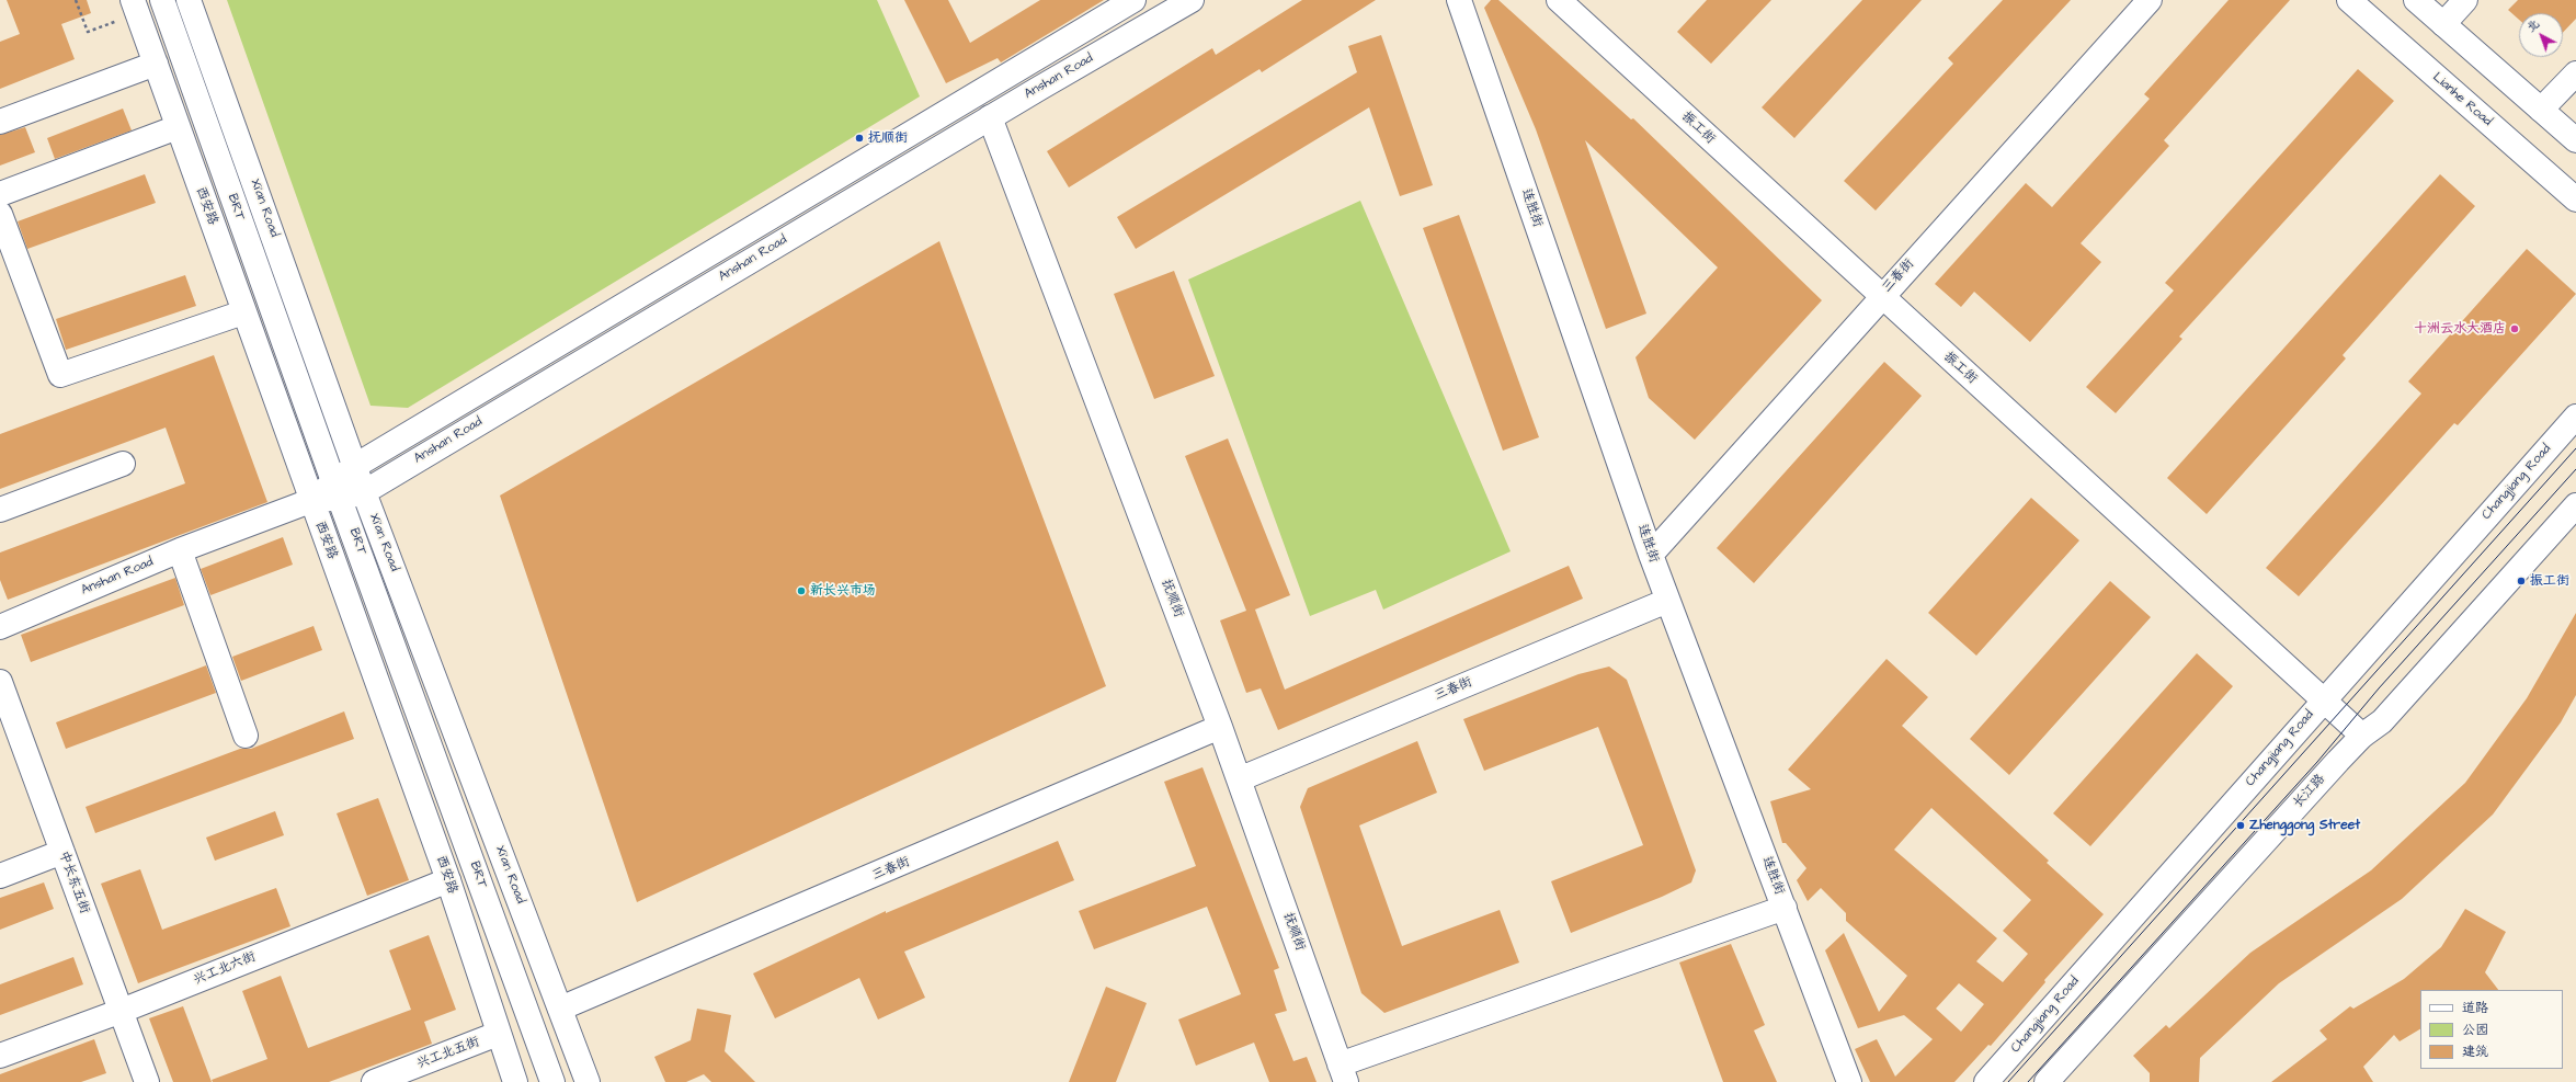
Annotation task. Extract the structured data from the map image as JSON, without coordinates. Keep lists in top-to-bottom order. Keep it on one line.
{"streets":{"street":["Anshan Road","Lianhe Road","振工街","西安路","BRT","Xi'an Road","连胜街","三春街","Changjiang Road","抚顺街","长江路","中长东五街","兴工北六街","兴工北五街"]},"crossings":[["Anshan Road","西安路"],["Anshan Road","BRT"],["Anshan Road","Xi'an Road"],["Anshan Road","抚顺街"],["振工街","三春街"],["振工街","Changjiang Road"],["振工街","长江路"],["西安路","兴工北六街"],["西安路","兴工北五街"],["Xi'an Road","三春街"],["连胜街","三春街"],["三春街","抚顺街"],["中长东五街","兴工北六街"]],"places":["抚顺街","十洲云水大酒店","振工街","新长兴市场","Zhenggong Street"],"legend":["道路","公园","建筑"],"north":"top left"}
